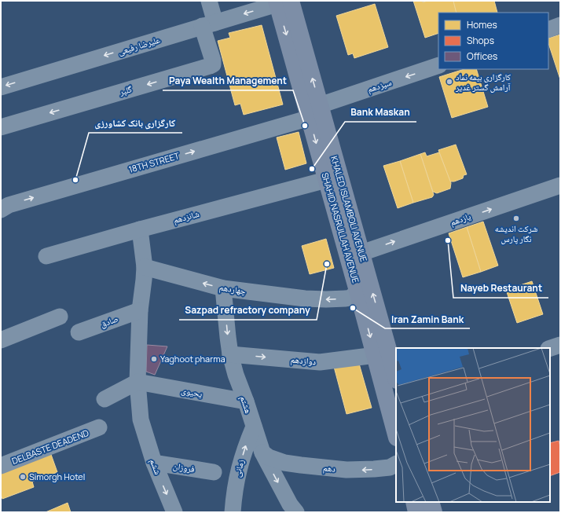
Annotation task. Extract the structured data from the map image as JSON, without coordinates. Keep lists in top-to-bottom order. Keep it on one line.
{"streets":{"main road":["KHALED ISLAMBOLI AVENUE","SHAHID NASRULLAH AVENUE"],"street":["علیرضا رفیعی","سیزدهم","گلپر","18TH STREET","شانزدهم","یازدهم","چهاردهم","صادق","دوازدهم","یحیوی","هشتم","DELBASTE DEADEND","ششم","فروزان","زمانی","دهم"]},"crossings":[["علیرضا رفیعی","گلپر"],["علیرضا رفیعی","SHAHID NASRULLAH AVENUE"],["سیزدهم","18TH STREET"],["سیزدهم","KHALED ISLAMBOLI AVENUE"],["سیزدهم","SHAHID NASRULLAH AVENUE"],["18TH STREET","KHALED ISLAMBOLI AVENUE"],["18TH STREET","SHAHID NASRULLAH AVENUE"],["KHALED ISLAMBOLI AVENUE","یازدهم"],["KHALED ISLAMBOLI AVENUE","SHAHID NASRULLAH AVENUE"],["شانزدهم","SHAHID NASRULLAH AVENUE"],["SHAHID NASRULLAH AVENUE","چهاردهم"],["SHAHID NASRULLAH AVENUE","دوازدهم"],["چهاردهم","هشتم"],["چهاردهم","ششم"],["صادق","ششم"],["دوازدهم","هشتم"],["یحیوی","هشتم"],["یحیوی","ششم"],["هشتم","زمانی"],["هشتم","دهم"],["ششم","فروزان"]],"one_way":["علیرضا رفیعی","سیزدهم","گلپر","18TH STREET","KHALED ISLAMBOLI AVENUE","یازدهم","چهاردهم","دوازدهم","هشتم","زمانی","دهم"],"places":["کارگزاری بیمه نماد آرامش گستر غدیر","Paya Wealth Management","Bank Maskan","کارگزاری بانک کشاورزی","شرکت اندیشه نگار پارس","Nayeb Restaurant","Sazpad refractory company","Iran Zamin Bank","Yaghoot pharma","Simorgh Hotel"],"legend":["Homes","Shops","Offices"]}
